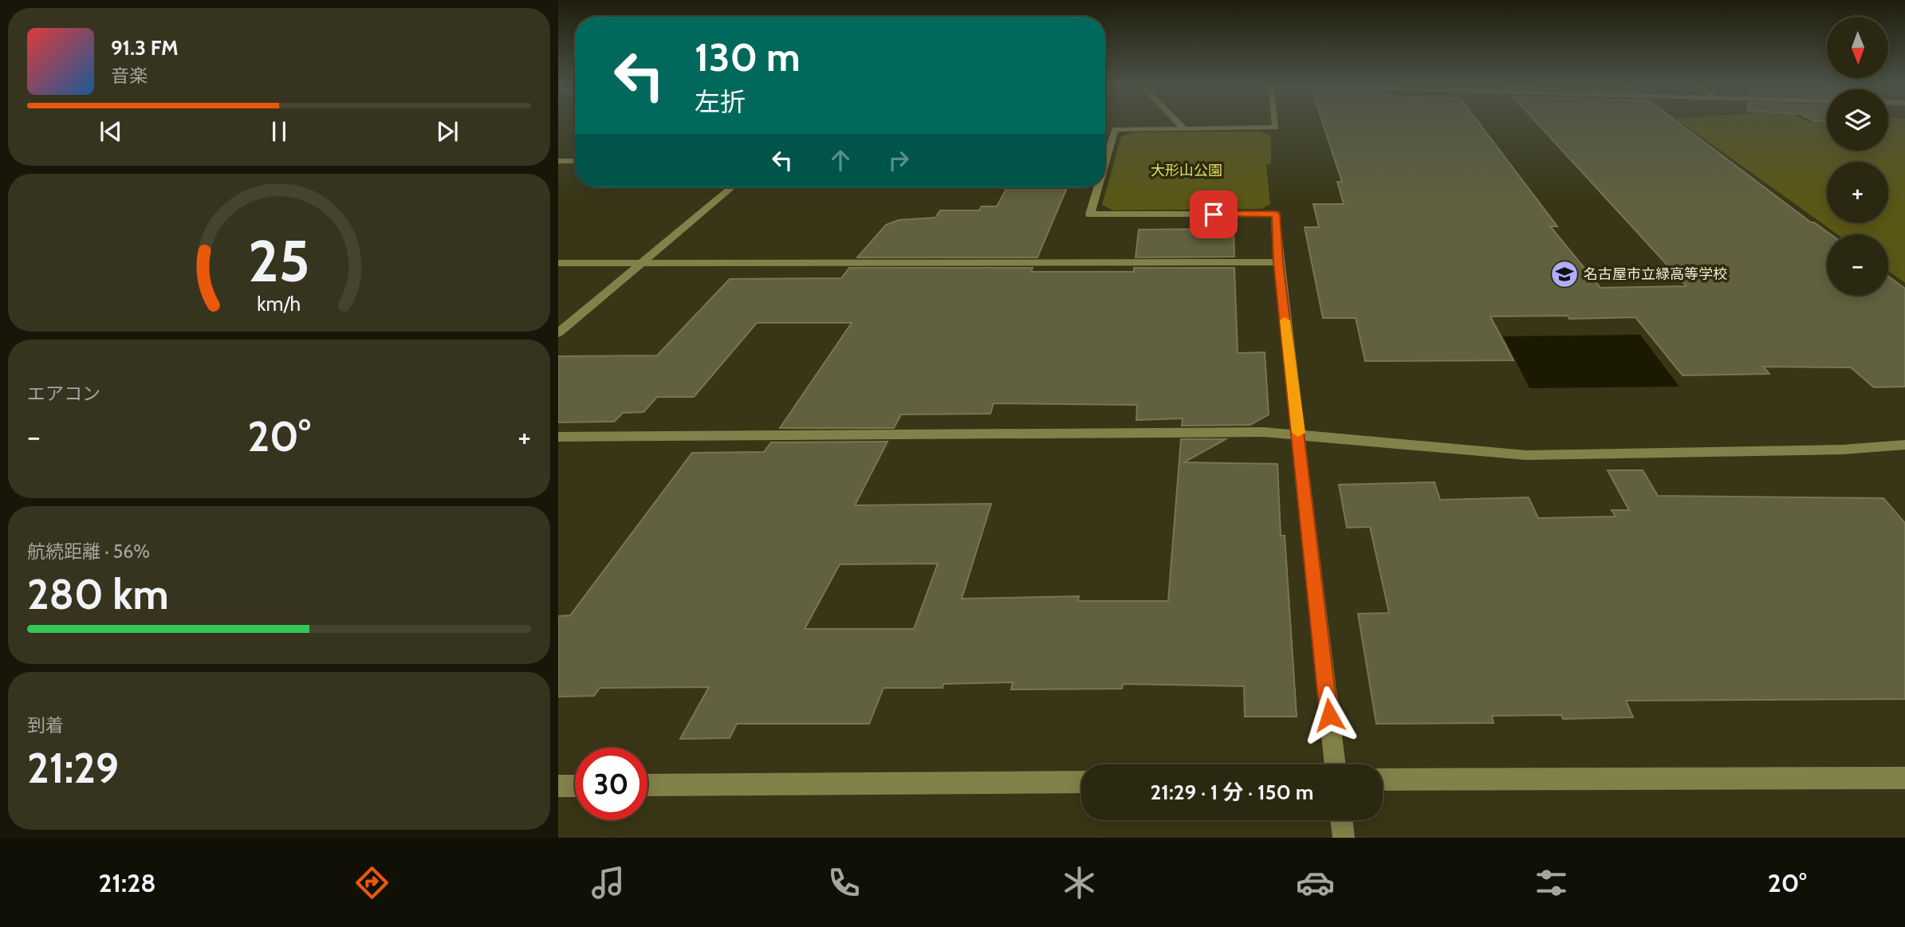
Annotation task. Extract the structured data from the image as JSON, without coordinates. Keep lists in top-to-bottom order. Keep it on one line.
{"parks":["大形山公園"],"places":{"school or university":["名古屋市立緑高等学校"]},"north":"bottom","page":{"map_buttons":["+","−"],"turn":["130 m","左折"],"song":["91.3 FM","音楽"],"tile":["エアコン",["航続距離 · 56%","280 km"],["到着","21:29"]],"heat":["−","20°","+"],"limit":"30","trip":"21:29 · 1 分 · 150 m","tabs":["21:28","20°"],"gauge":["25","km/h"]}}
